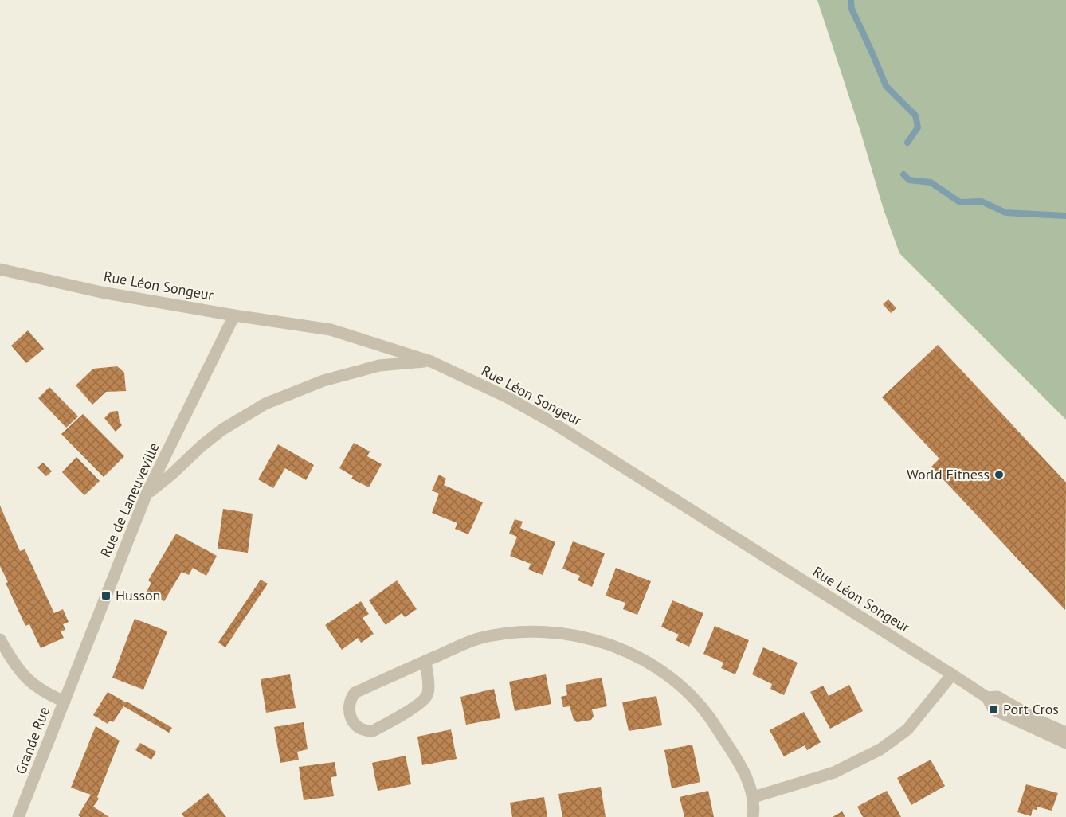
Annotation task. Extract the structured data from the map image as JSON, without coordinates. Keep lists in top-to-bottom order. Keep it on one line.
{"streets":{"street":["Rue Léon Songeur","Rue de Laneuveville","Grande Rue"]},"crossings":[["Rue Léon Songeur","Rue de Laneuveville"],["Rue de Laneuveville","Grande Rue"]],"places":{"other":["World Fitness"],"transit":["Husson","Port Cros"]}}
